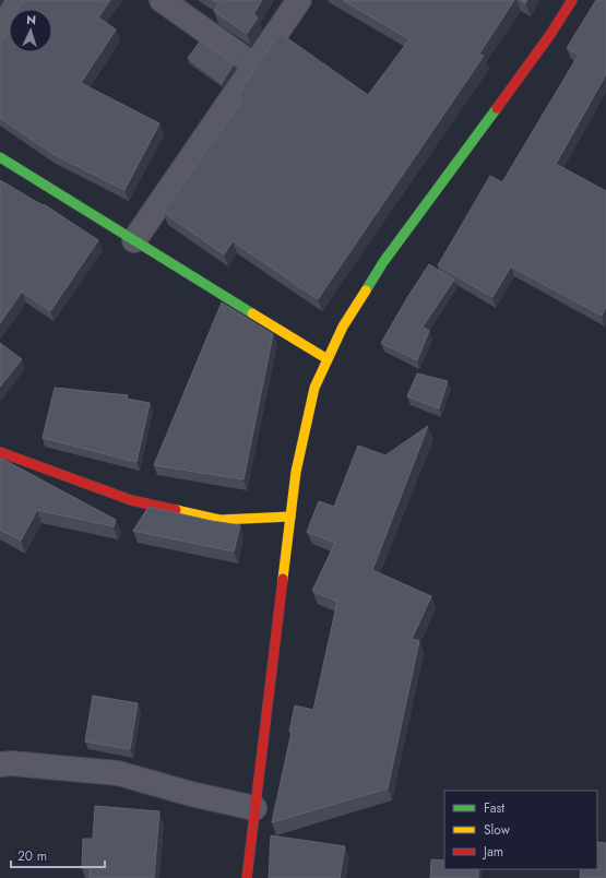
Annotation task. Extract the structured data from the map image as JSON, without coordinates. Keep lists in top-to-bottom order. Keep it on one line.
{"legend":["Fast","Slow","Jam"],"scale_bar":"20 m","north":"top"}
